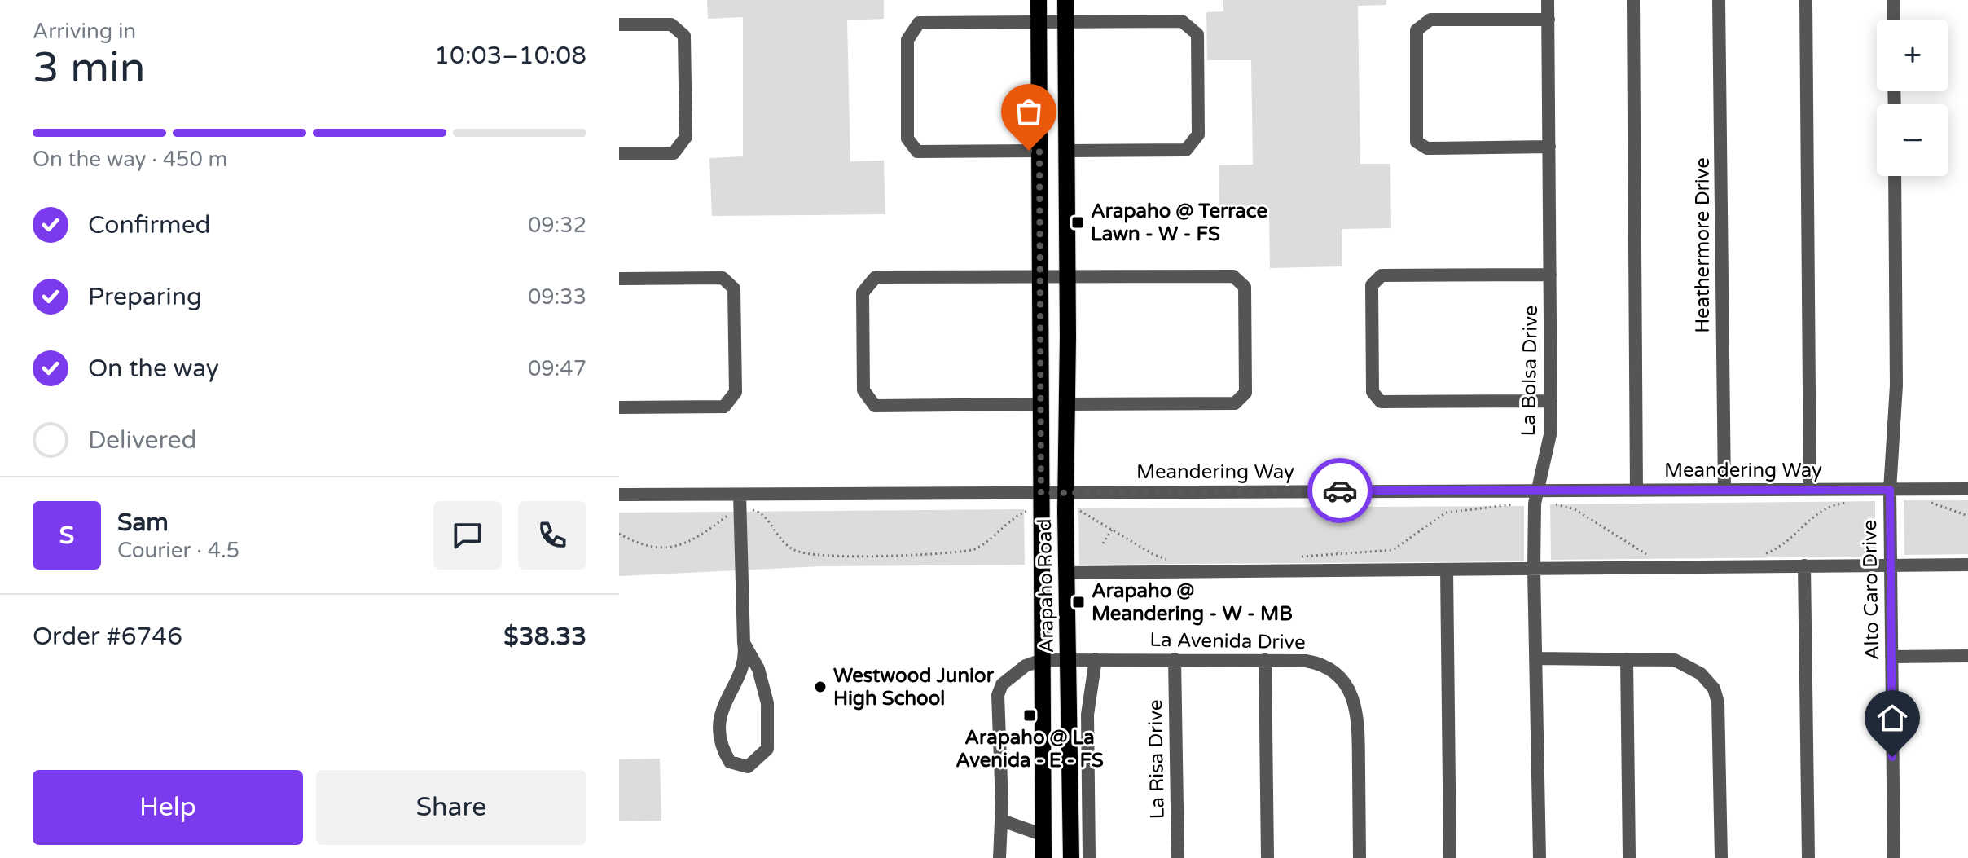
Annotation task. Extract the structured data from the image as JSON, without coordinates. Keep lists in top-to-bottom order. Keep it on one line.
{"streets":{"main road":["Arapaho Road"],"street":["Heathermore Drive","La Bolsa Drive","Meandering Way","Alto Caro Drive","La Avenida Drive","La Risa Drive"]},"crossings":[["Heathermore Drive","Meandering Way"],["La Bolsa Drive","Meandering Way"],["Meandering Way","Arapaho Road"],["Meandering Way","Alto Caro Drive"],["Arapaho Road","La Avenida Drive"],["La Avenida Drive","La Risa Drive"]],"places":{"transit":["Arapaho @ Terrace Lawn - W - FS","Arapaho @ Meandering - W - MB","Arapaho @ La Avenida - E - FS"],"other":["Westwood Junior High School"]},"page":{"heading":["3 min","Arriving in","10:03–10:08"],"panel":["Sam","Courier · 4.5","Order #6746","$38.33"],"map_buttons":["+","−"],"bar":"On the way · 450 m","list":[["Confirmed","09:32"],["Preparing","09:33"],["On the way","09:47"],"Delivered"],"round":"S","buttons":["Help","Share"]}}
